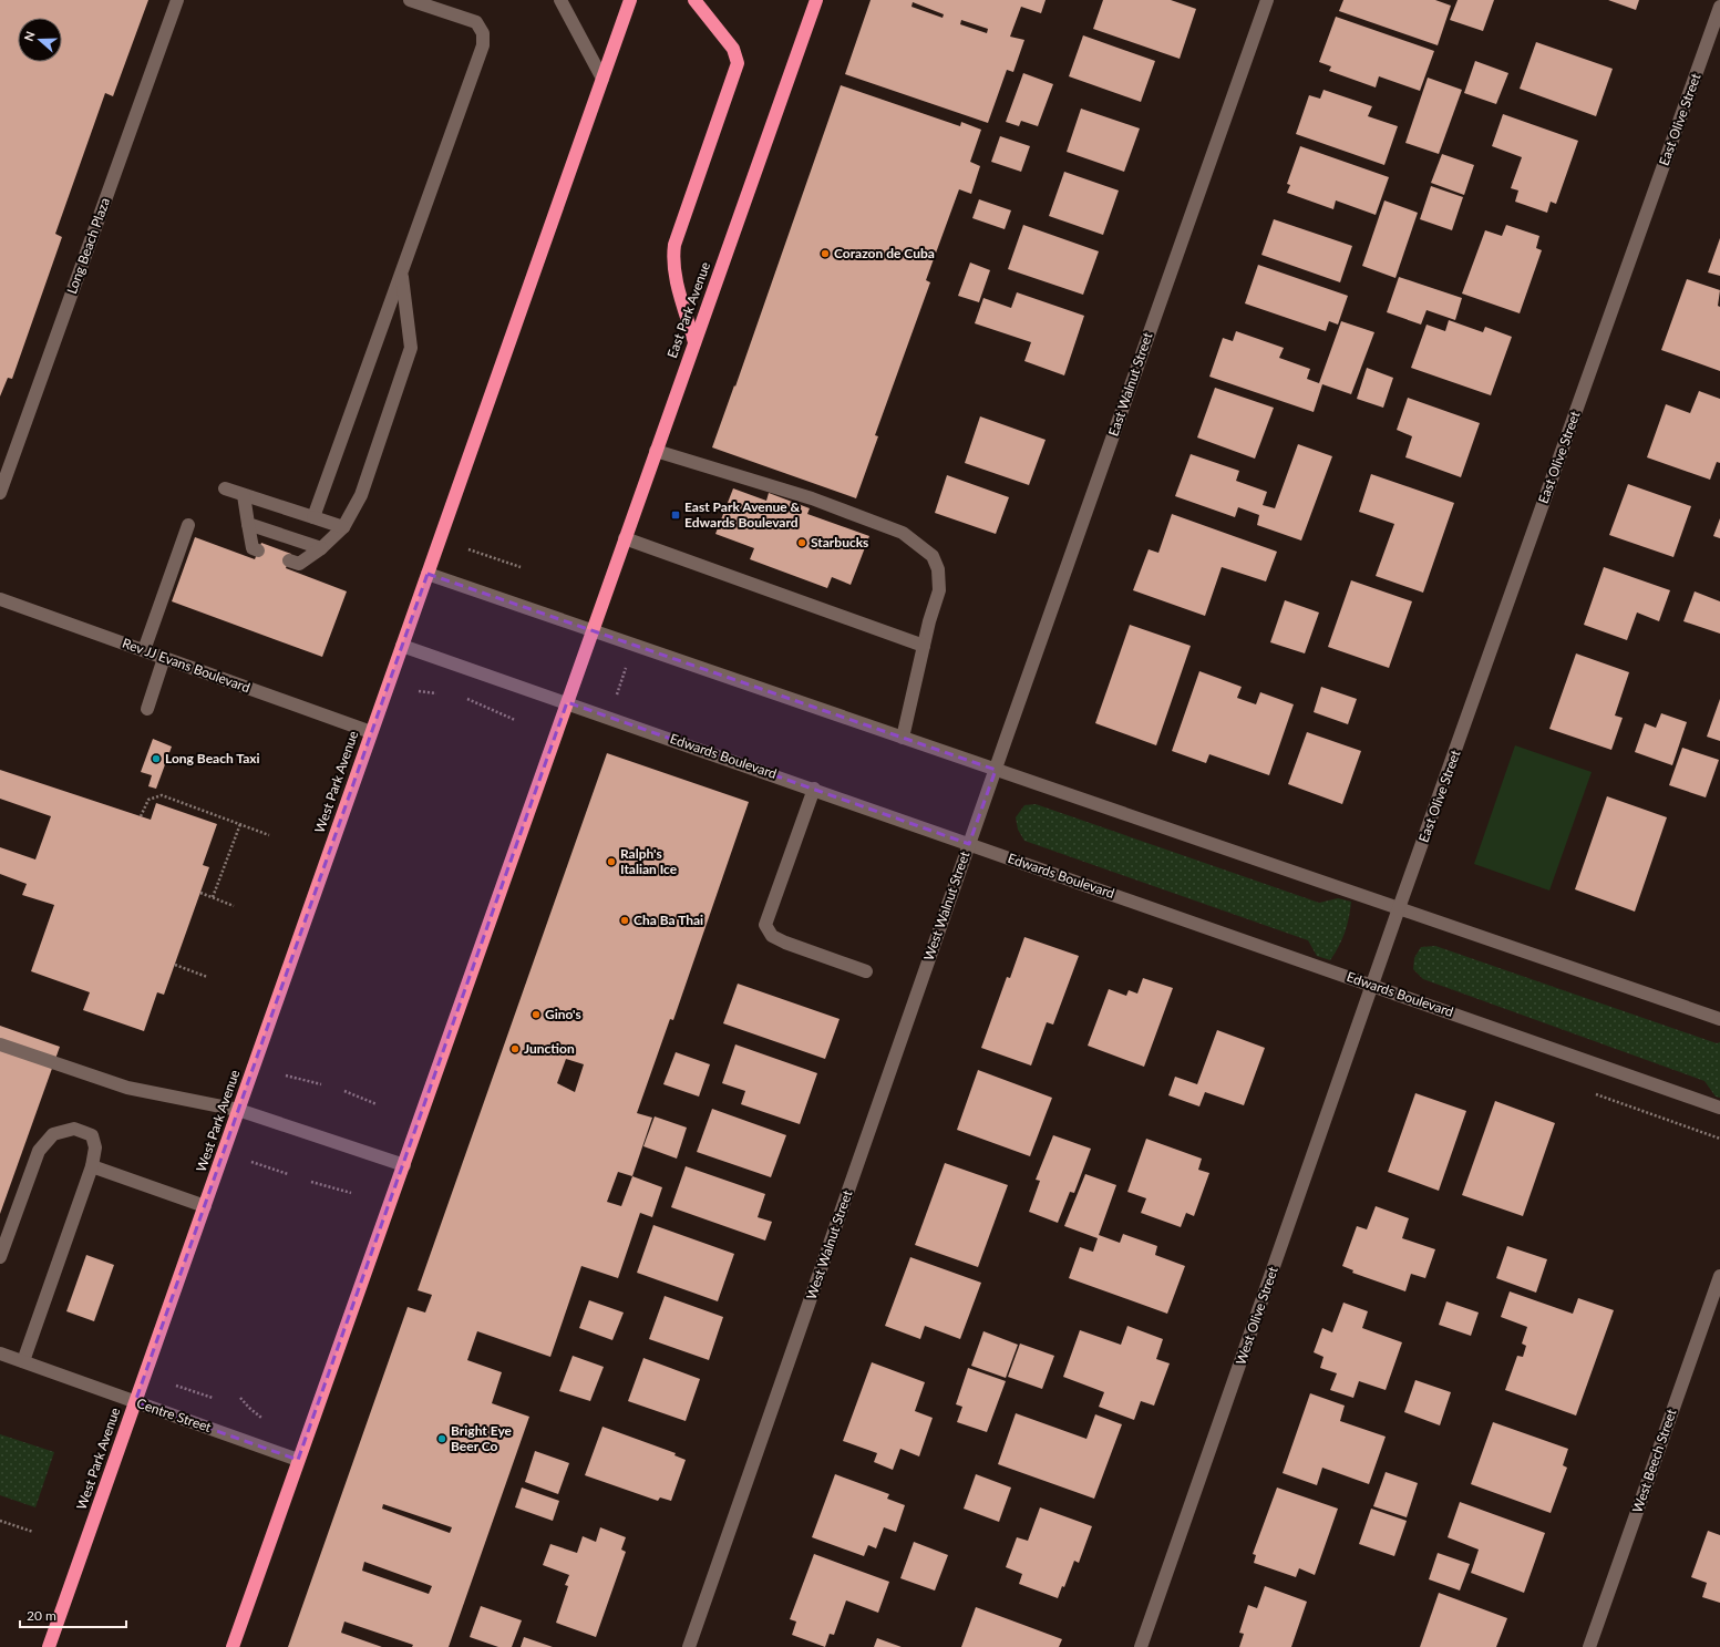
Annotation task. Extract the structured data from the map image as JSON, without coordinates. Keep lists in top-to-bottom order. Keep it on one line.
{"streets":{"highway":["East Park Avenue","West Park Avenue"],"street":["East Olive Street","Long Beach Plaza","East Walnut Street","Rev JJ Evans Boulevard","Edwards Boulevard","West Walnut Street","West Olive Street","Centre Street","West Beech Street"]},"crossings":[["East Olive Street","Edwards Boulevard"],["East Olive Street","West Olive Street"],["East Walnut Street","Edwards Boulevard"],["East Walnut Street","West Walnut Street"],["Rev JJ Evans Boulevard","West Park Avenue"],["Edwards Boulevard","West Park Avenue"],["Edwards Boulevard","West Walnut Street"],["Edwards Boulevard","West Olive Street"],["West Park Avenue","Centre Street"]],"places":{"other":["Corazon de Cuba","Starbucks","Long Beach Taxi","Ralph's Italian Ice","Cha Ba Thai","Gino's","Junction","Bright Eye Beer Co"],"transit":["East Park Avenue & Edwards Boulevard"]},"scale_bar":"20 m","north":"left"}
